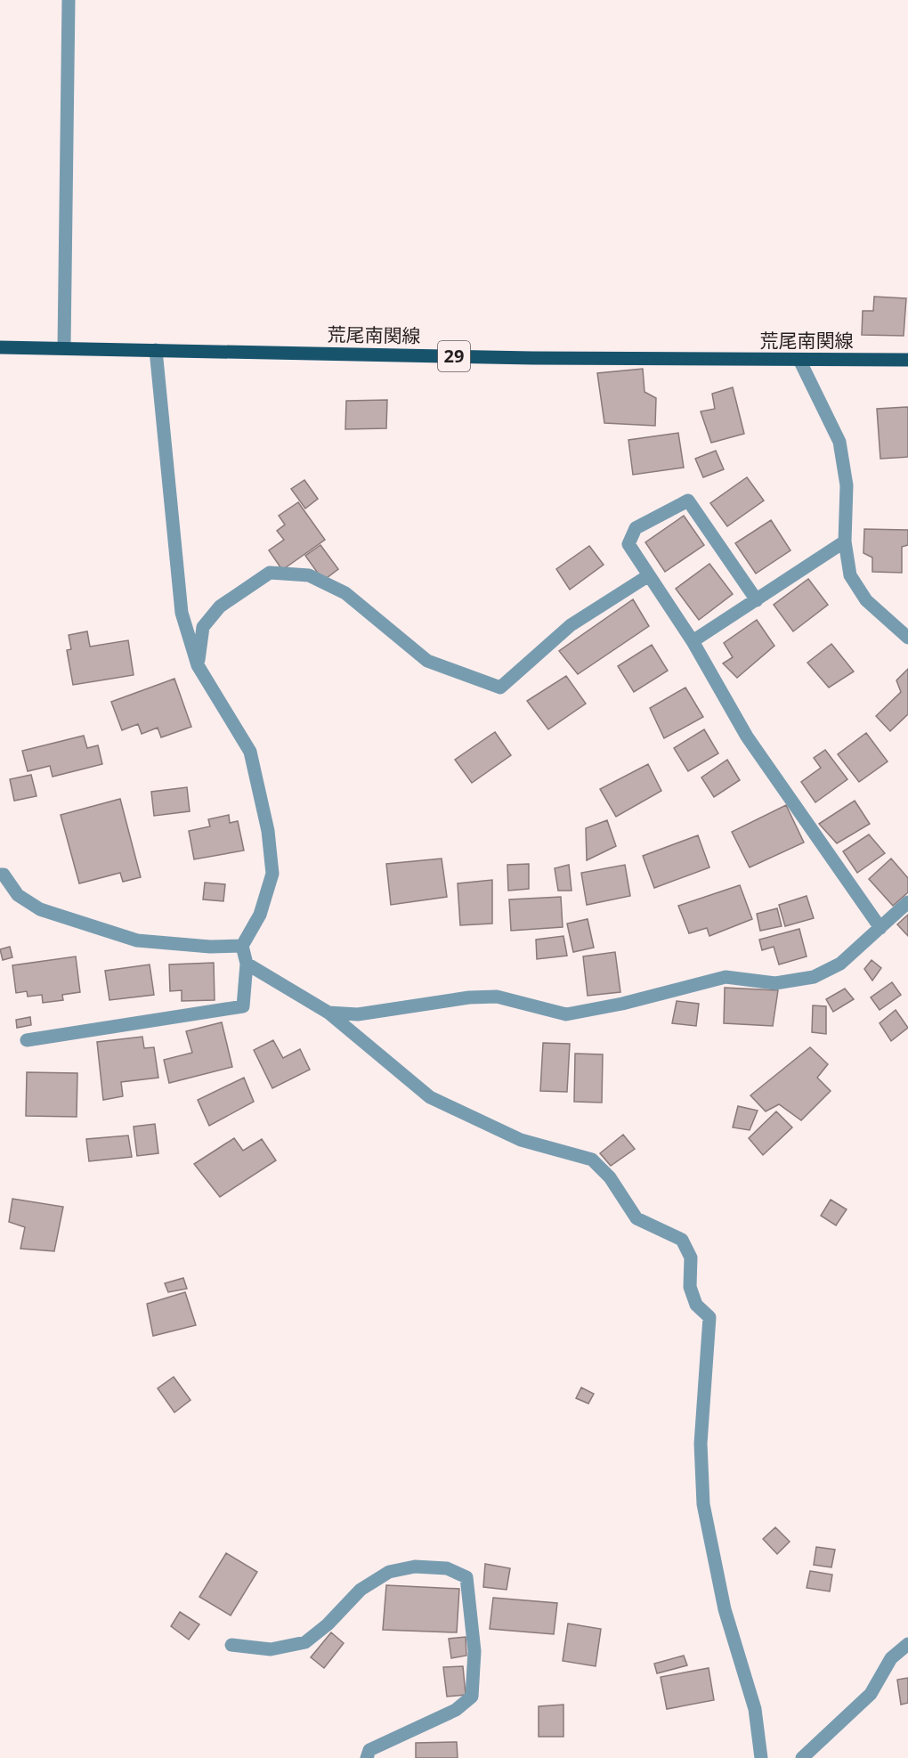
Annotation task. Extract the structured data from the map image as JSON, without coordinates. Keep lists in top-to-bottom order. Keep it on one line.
{"streets":{"main road":["荒尾南関線","29"]}}
